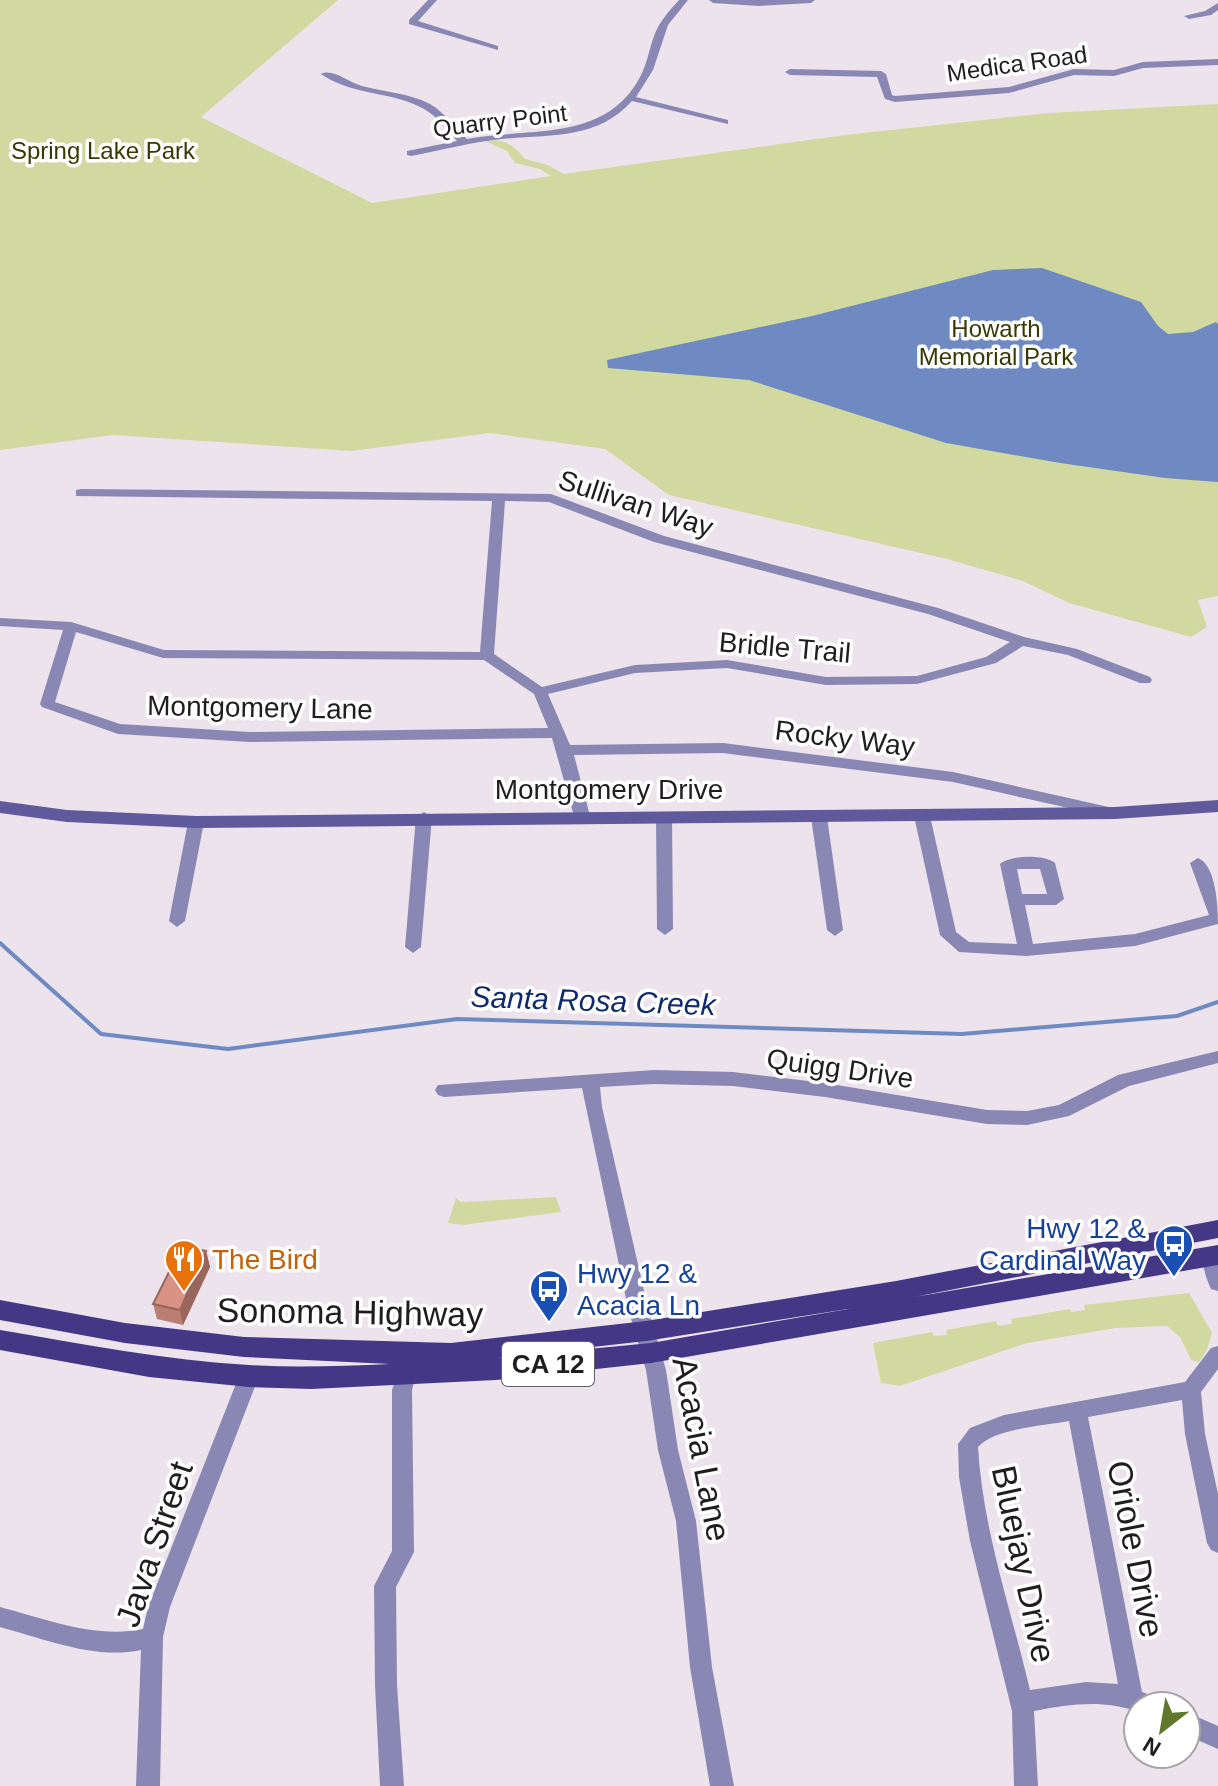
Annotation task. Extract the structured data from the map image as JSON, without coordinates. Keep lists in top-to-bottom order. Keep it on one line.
{"streets":{"main road":["Sonoma Highway","CA 12"],"street":["Medica Road","Quarry Point","Sullivan Way","Bridle Trail","Montgomery Lane","Rocky Way","Montgomery Drive","Quigg Drive","Acacia Lane","Java Street","Oriole Drive","Bluejay Drive"]},"crossings":[["Sullivan Way","Bridle Trail"],["Rocky Way","Montgomery Drive"],["Quigg Drive","Acacia Lane"],["Sonoma Highway","Acacia Lane"],["Sonoma Highway","Java Street"],["Oriole Drive","Bluejay Drive"]],"water":["Santa Rosa Creek"],"parks":["Spring Lake Park","Howarth Memorial Park"],"places":{"bus stop":["Hwy 12 & Cardinal Way","Hwy 12 & Acacia Ln"],"restaurant":["The Bird"]},"north":"bottom left"}
